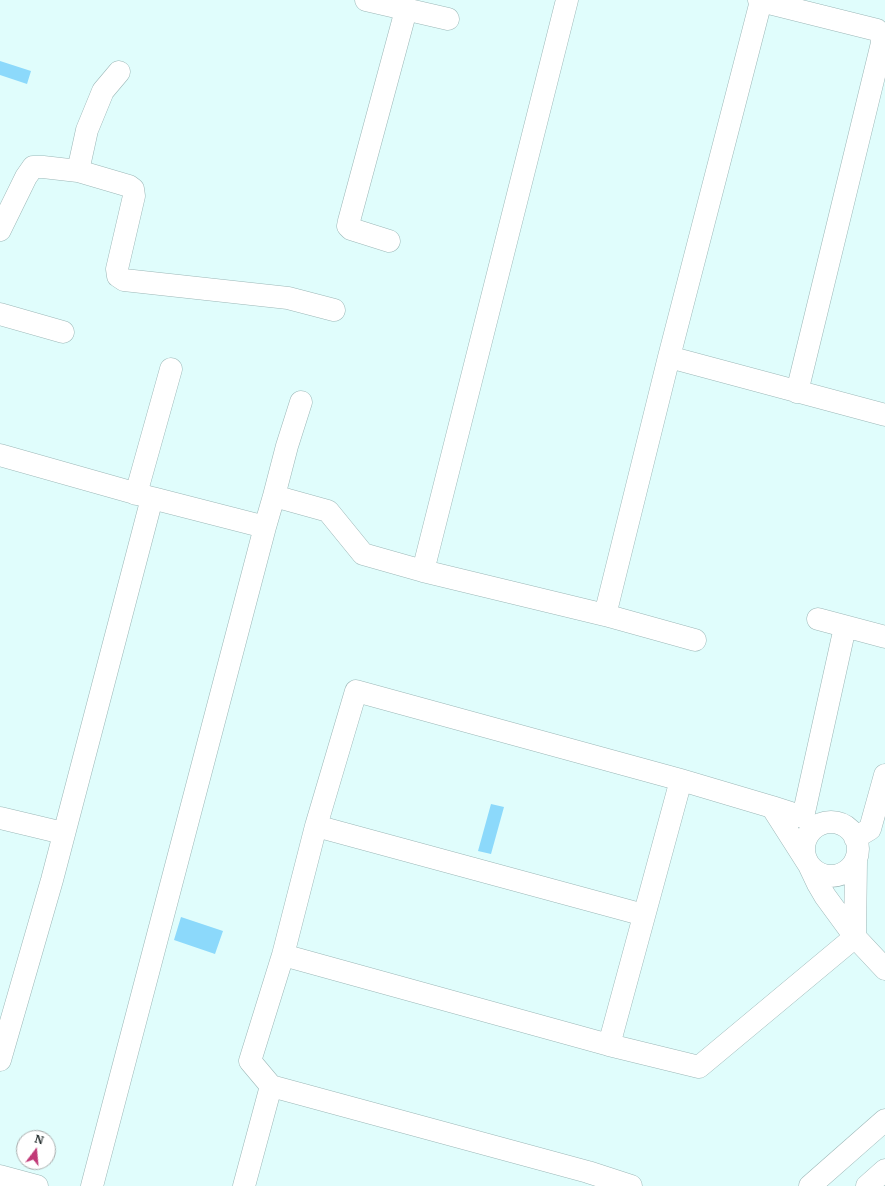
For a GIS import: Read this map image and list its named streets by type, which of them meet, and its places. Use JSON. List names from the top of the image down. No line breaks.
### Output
{"north":"top"}
